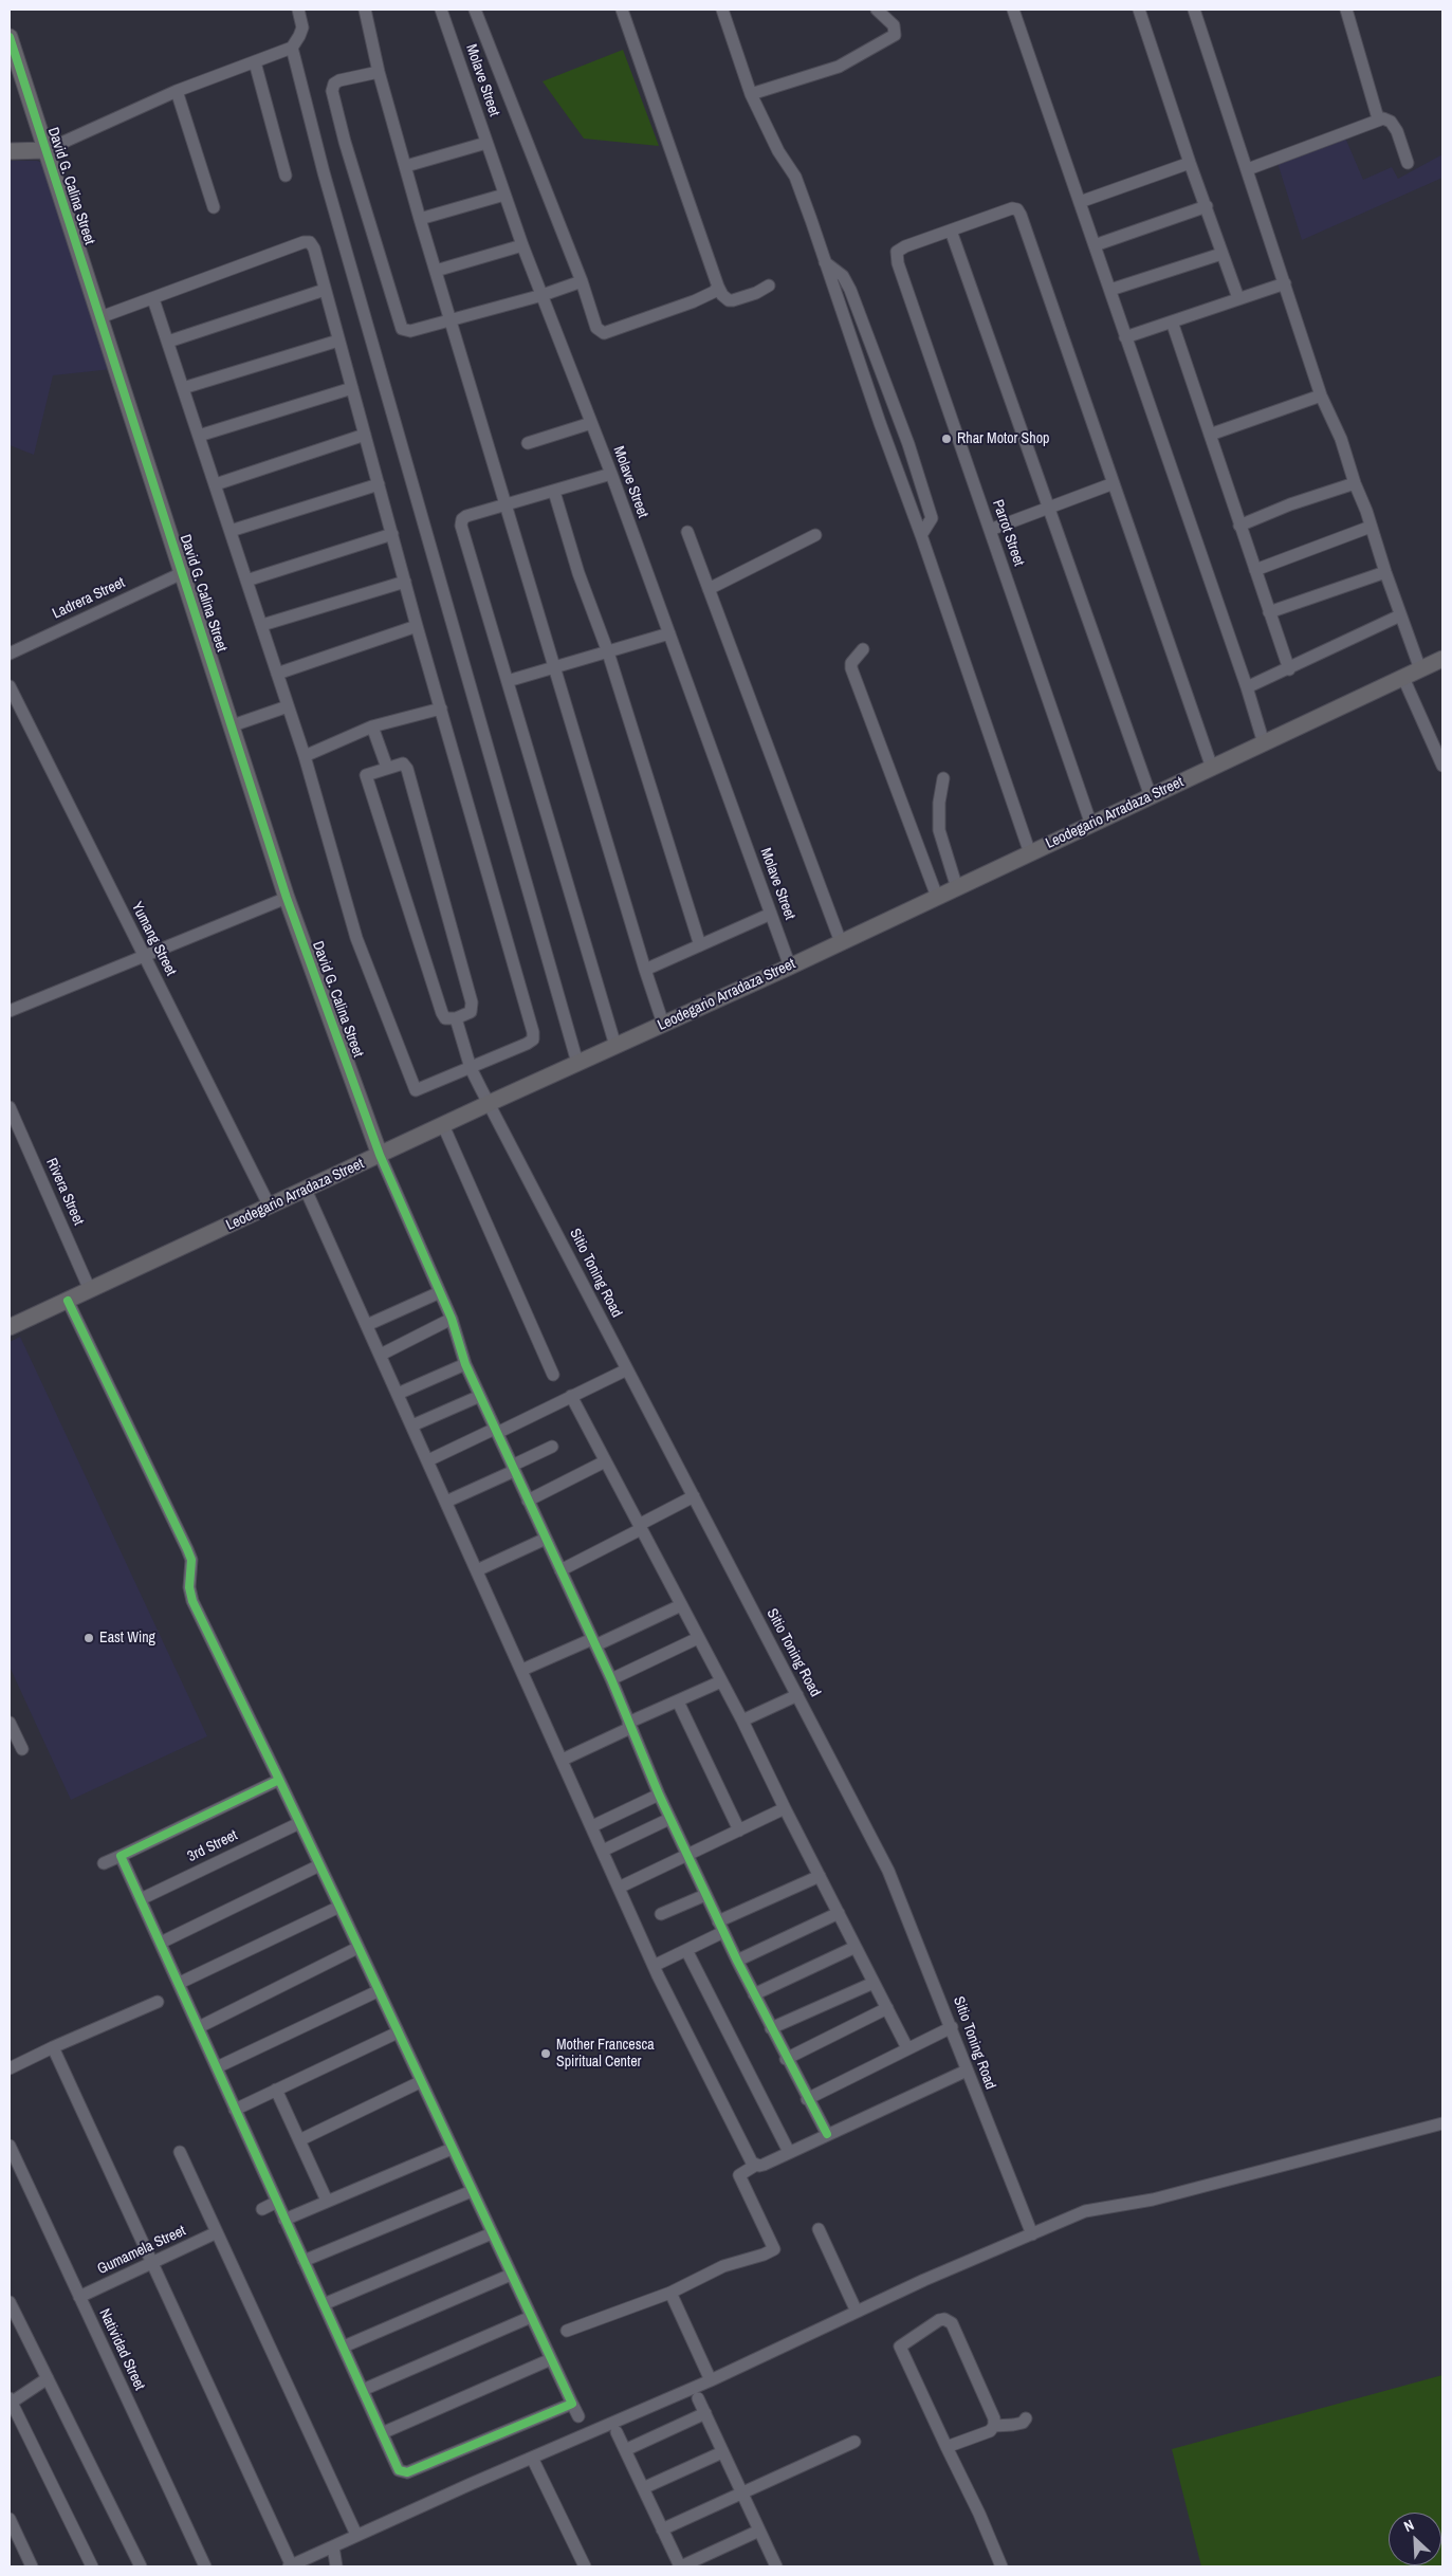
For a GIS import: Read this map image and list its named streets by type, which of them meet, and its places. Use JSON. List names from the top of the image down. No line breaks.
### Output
{"streets":{"street":["Molave Street","David G. Calina Street","Parrot Street","Ladrera Street","Leodegario Arradaza Street","Yumang Street","Rivera Street","Sitio Toning Road","3rd Street","Gumamela Street","Natividad Street"]},"crossings":[["Molave Street","Leodegario Arradaza Street"],["David G. Calina Street","Ladrera Street"],["David G. Calina Street","Leodegario Arradaza Street"],["Parrot Street","Leodegario Arradaza Street"],["Leodegario Arradaza Street","Yumang Street"],["Leodegario Arradaza Street","Rivera Street"],["Leodegario Arradaza Street","Sitio Toning Road"],["Gumamela Street","Natividad Street"]],"places":["Rhar Motor Shop","East Wing","Mother Francesca Spiritual Center"],"north":"top left"}
